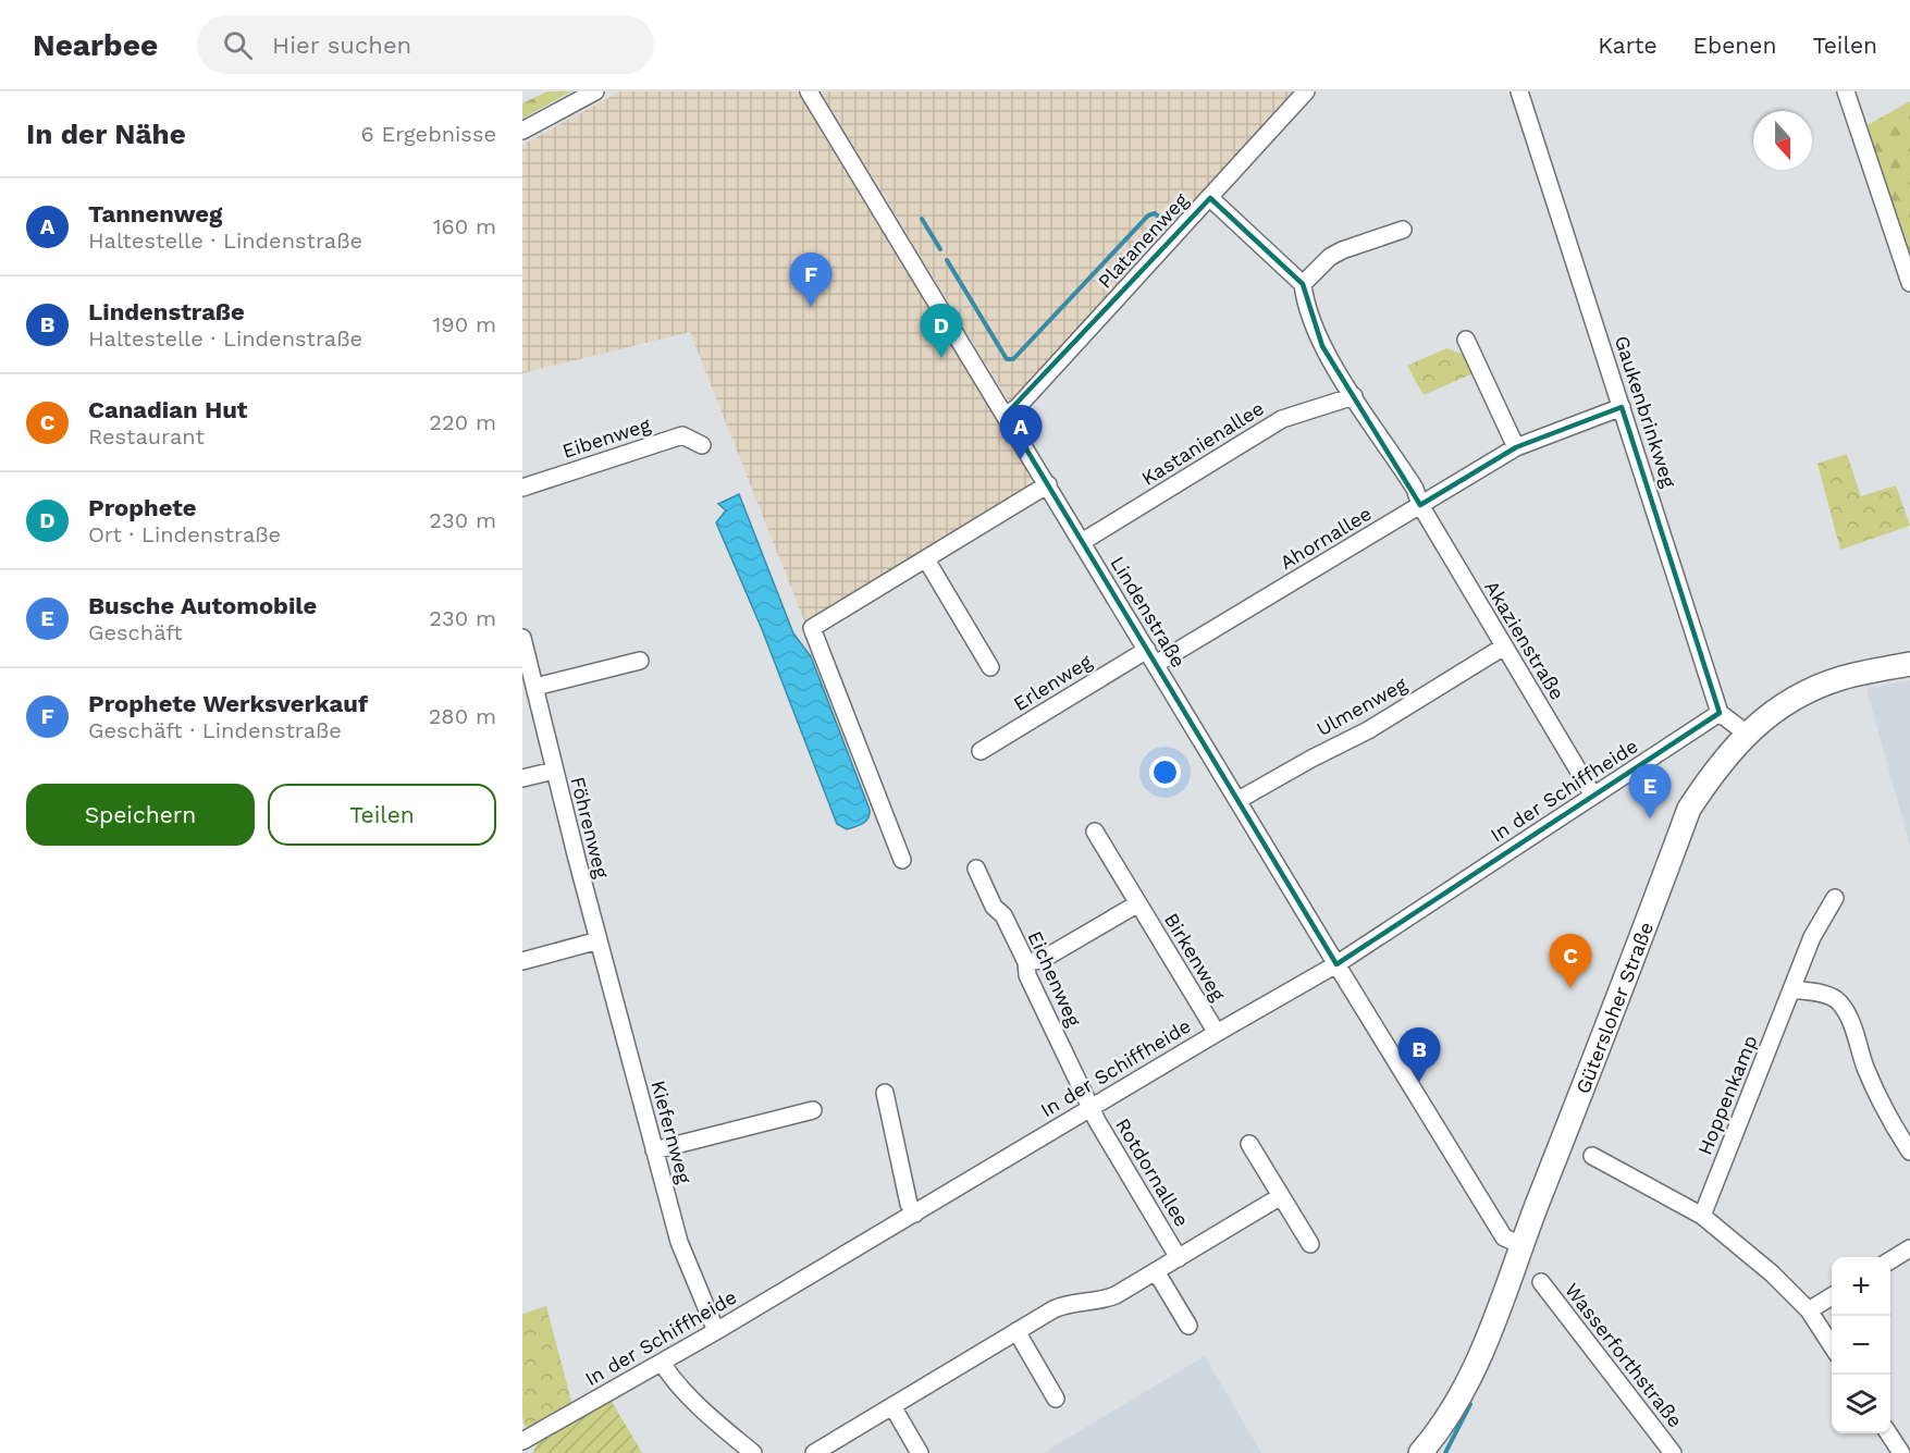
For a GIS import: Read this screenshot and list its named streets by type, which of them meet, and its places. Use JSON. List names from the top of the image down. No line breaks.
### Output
{"streets":{"main road":["Gütersloher Straße"],"street":["Platanenweg","Gaukenbrinkweg","Eibenweg","Kastanienallee","Ahornallee","Lindenstraße","Akazienstraße","Erlenweg","Ulmenweg","In der Schiffheide","Föhrenweg","Birkenweg","Eichenweg","Hoppenkamp","Kiefernweg","Rotdornallee","Wasserforthstraße"]},"crossings":[["Platanenweg","Lindenstraße"],["Gaukenbrinkweg","Ahornallee"],["Gaukenbrinkweg","In der Schiffheide"],["Kastanienallee","Lindenstraße"],["Ahornallee","Lindenstraße"],["Ahornallee","Akazienstraße"],["Lindenstraße","Erlenweg"],["Lindenstraße","Ulmenweg"],["Lindenstraße","In der Schiffheide"],["Lindenstraße","Gütersloher Straße"],["Akazienstraße","Ulmenweg"],["Akazienstraße","In der Schiffheide"],["In der Schiffheide","Birkenweg"],["In der Schiffheide","Eichenweg"],["In der Schiffheide","Kiefernweg"],["In der Schiffheide","Rotdornallee"],["Föhrenweg","Kiefernweg"],["Birkenweg","Eichenweg"],["Eichenweg","Rotdornallee"]],"north":"bottom","page":{"header":"Nearbee","search":"Hier suchen","nav":["Karte","Ebenen","Teilen"],"heading":["In der Nähe","6 Ergebnisse"],"list":[{"mark":"A","name":"Tannenweg","note":"Haltestelle · Lindenstraße","value":"160 m"},{"mark":"B","name":"Lindenstraße","note":"Haltestelle · Lindenstraße","value":"190 m"},{"mark":"C","name":"Canadian Hut","note":"Restaurant","value":"220 m"},{"mark":"D","name":"Prophete","note":"Ort · Lindenstraße","value":"230 m"},{"mark":"E","name":"Busche Automobile","note":"Geschäft","value":"230 m"},{"mark":"F","name":"Prophete Werksverkauf","note":"Geschäft · Lindenstraße","value":"280 m"}],"pins":["F","D","A","E","C","B"],"buttons":["Speichern","Teilen"],"map_buttons":["+","−"]}}
